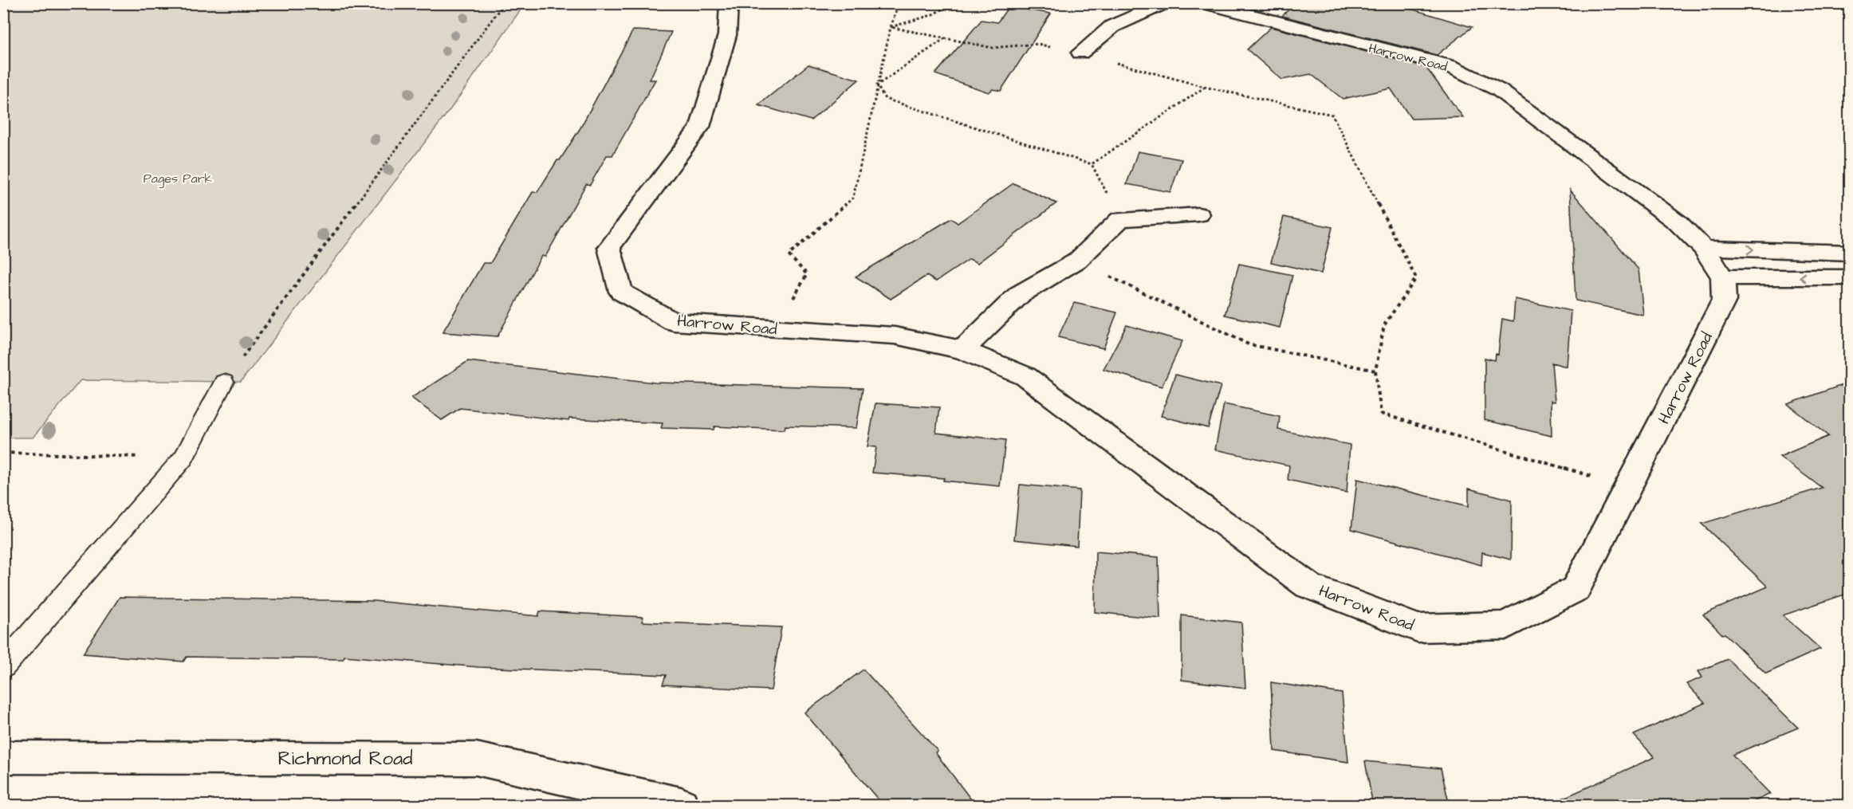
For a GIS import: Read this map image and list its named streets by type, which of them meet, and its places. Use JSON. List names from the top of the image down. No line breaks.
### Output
{"streets":{"street":["Harrow Road","Richmond Road"]},"parks":["Pages Park"]}
